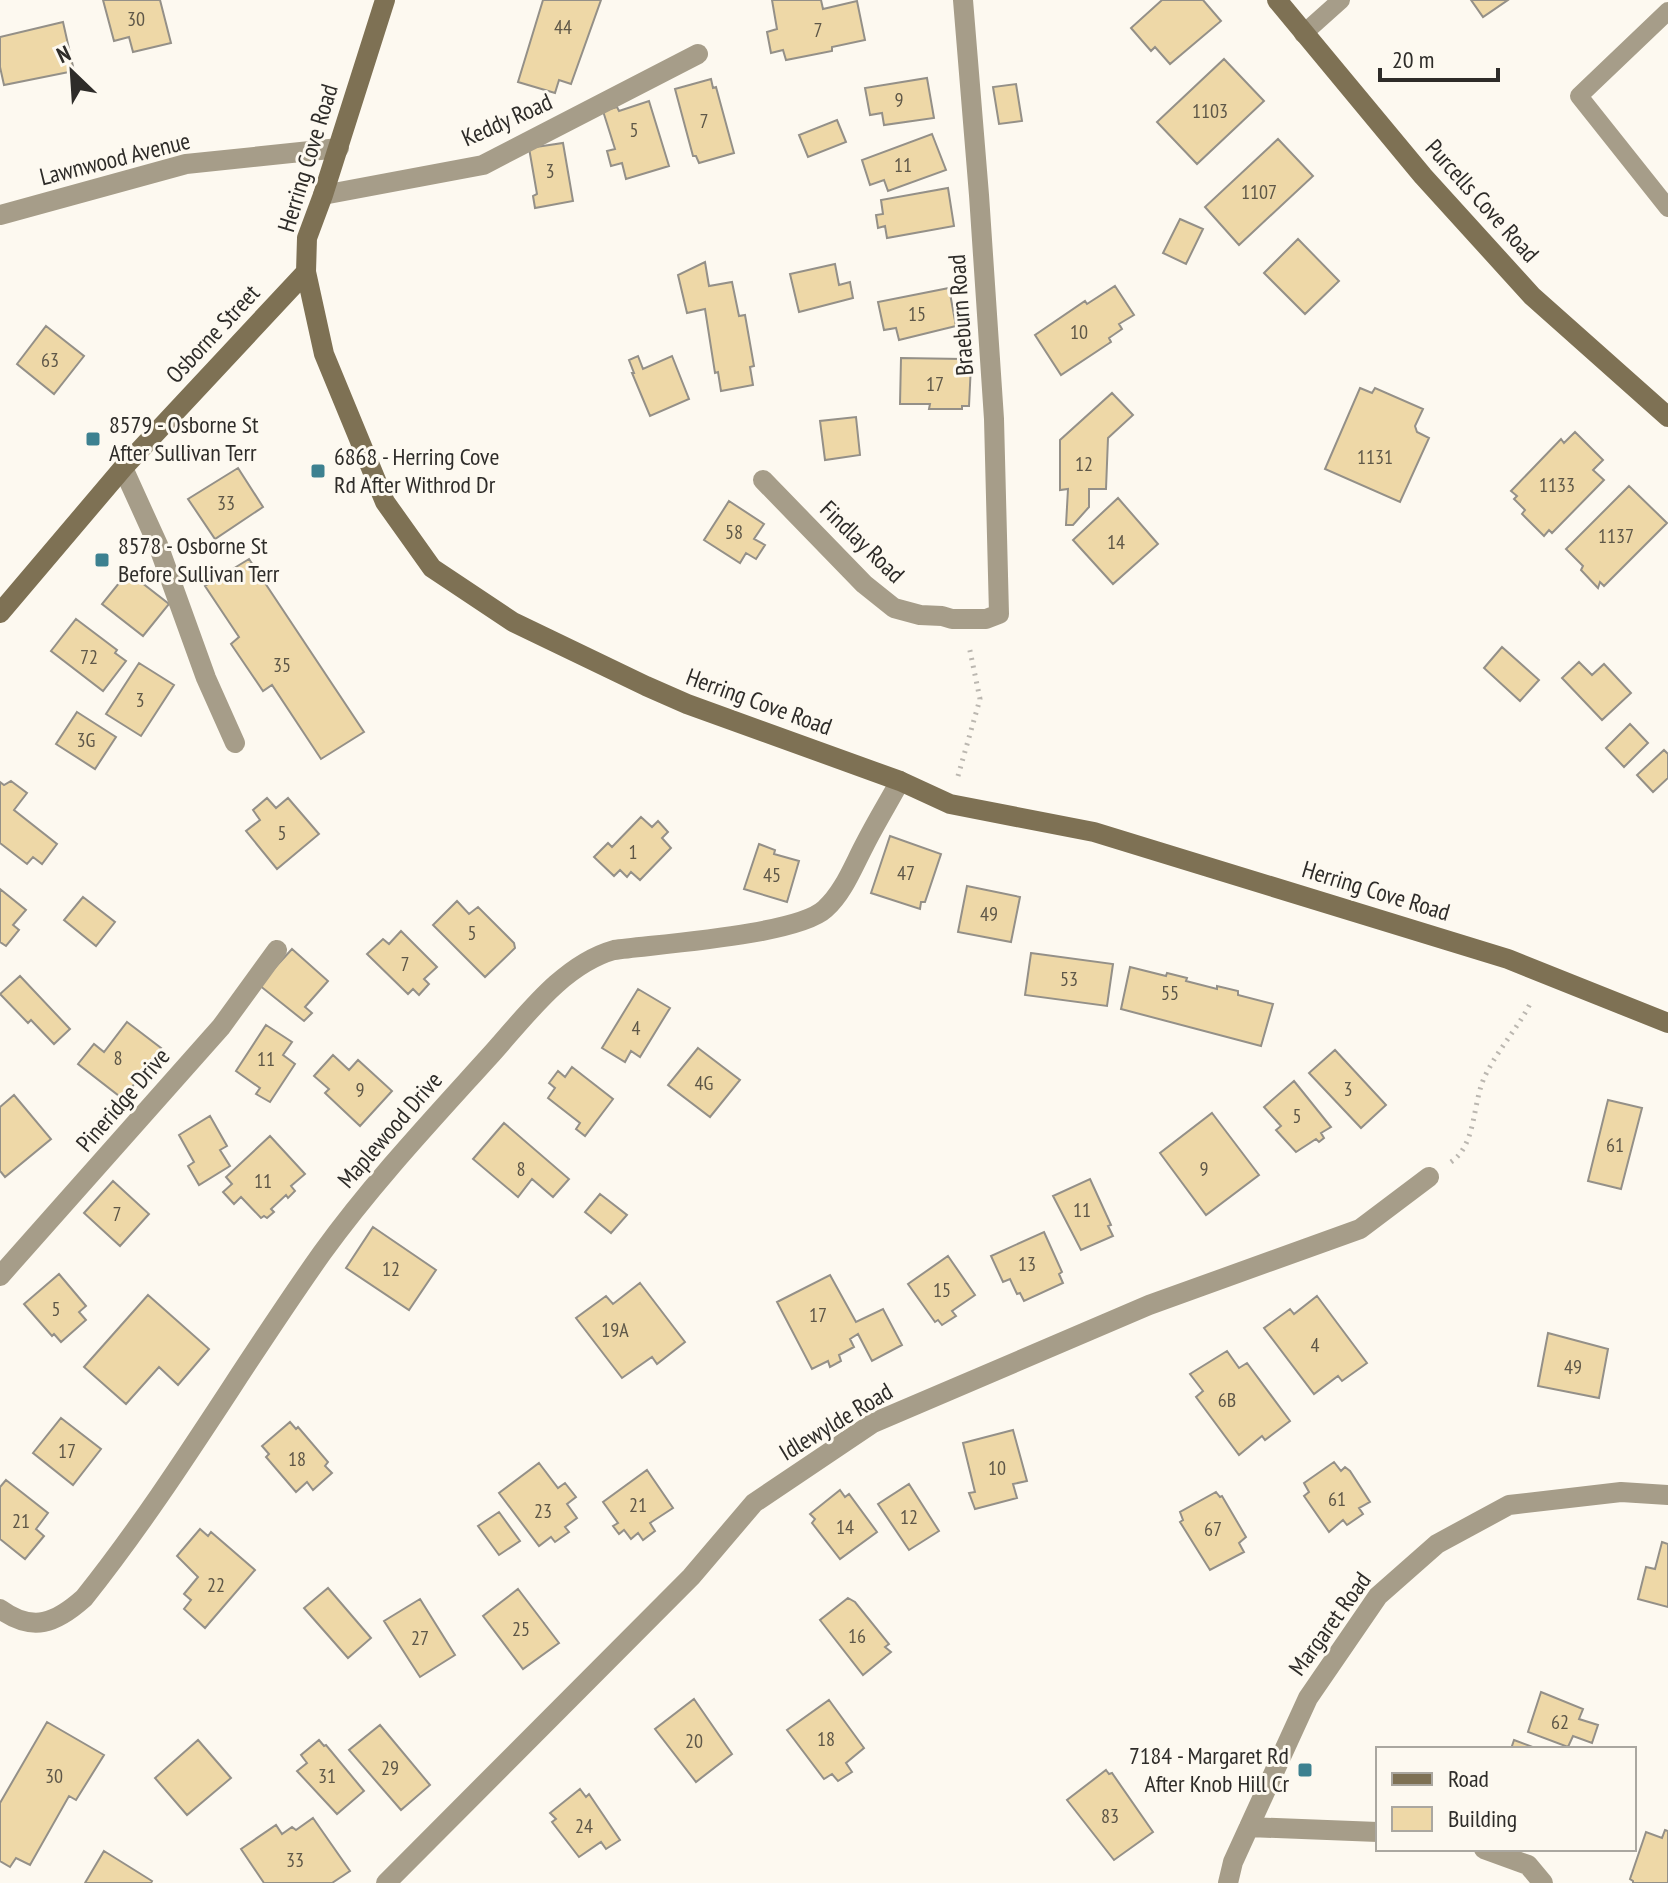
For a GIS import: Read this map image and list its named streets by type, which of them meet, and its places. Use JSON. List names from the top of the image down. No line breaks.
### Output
{"streets":{"main road":["Herring Cove Road","Purcells Cove Road","Osborne Street"],"street":["Keddy Road","Lawnwood Avenue","Braeburn Road","Findlay Road","Pineridge Drive","Maplewood Drive","Idlewylde Road","Margaret Road"]},"crossings":[["Keddy Road","Herring Cove Road"],["Herring Cove Road","Lawnwood Avenue"],["Herring Cove Road","Osborne Street"],["Herring Cove Road","Maplewood Drive"],["Braeburn Road","Findlay Road"]],"places":{"transit":["8579 - Osborne St After Sullivan Terr","6868 - Herring Cove Rd After Withrod Dr","8578 - Osborne St Before Sullivan Terr","7184 - Margaret Rd After Knob Hill Cr"]},"house_numbers":["30","44","7","9","1103","7","5","11","3","1107","15","10","63","17","1131","12","1133","33","58","1137","14","72","35","3","3G","5","1","47","45","49","5","7","53","55","4","8","11","4G","3","9","5","61","8","9","11","11","7","13","12","15","5","17","19A","4","49","6B","17","18","10","61","21","23","12","21","14","67","22","25","16","27","62","18","20","29","30","31","83","24","33"],"legend":["Road","Building"],"scale_bar":"20 m","north":"top left"}
